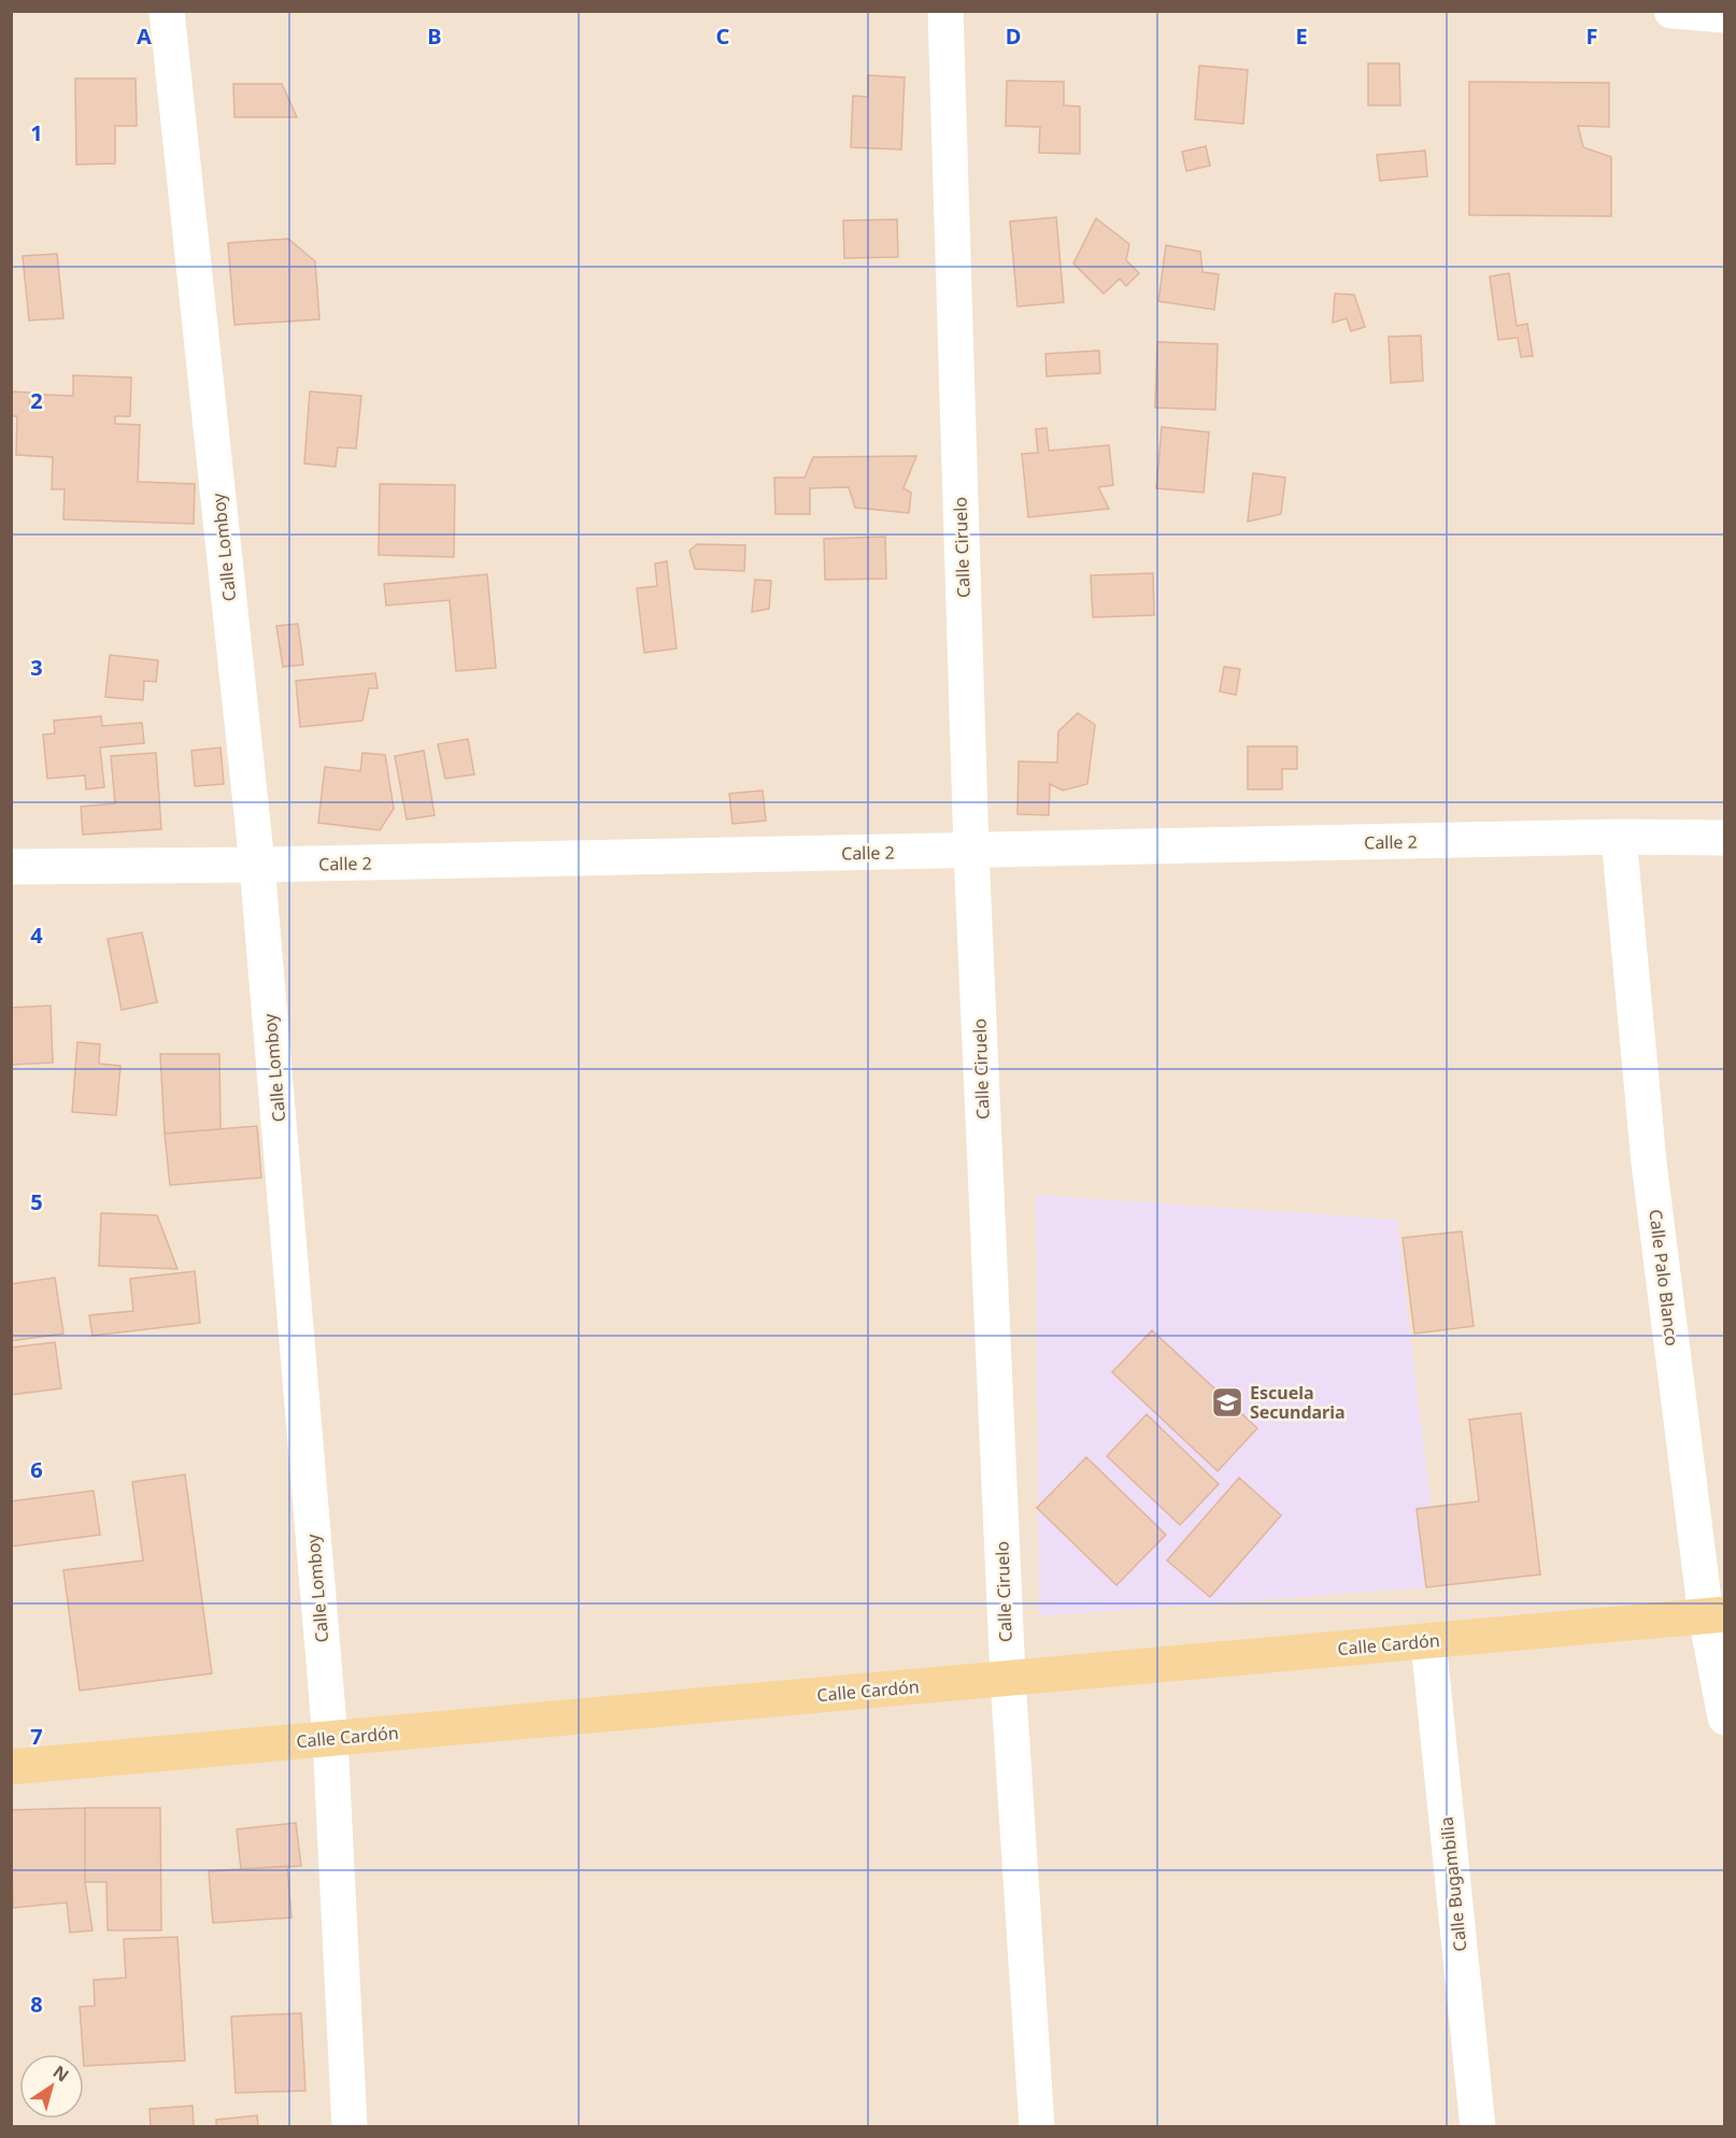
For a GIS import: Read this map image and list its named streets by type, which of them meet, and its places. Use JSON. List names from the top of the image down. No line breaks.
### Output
{"streets":{"main road":["Calle Cardón"],"street":["Calle Lomboy","Calle Ciruelo","Calle 2","Calle Palo Blanco","Calle Bugambilia"]},"crossings":[["Calle Lomboy","Calle 2"],["Calle Lomboy","Calle Cardón"],["Calle Ciruelo","Calle 2"],["Calle Ciruelo","Calle Cardón"],["Calle 2","Calle Palo Blanco"],["Calle Palo Blanco","Calle Cardón"],["Calle Cardón","Calle Bugambilia"]],"places":{"school or university":["Escuela Secundaria"]},"north":"top right","grid":{"columns":["A","B","C","D","E","F"],"rows":["1","2","3","4","5","6","7","8"]}}
